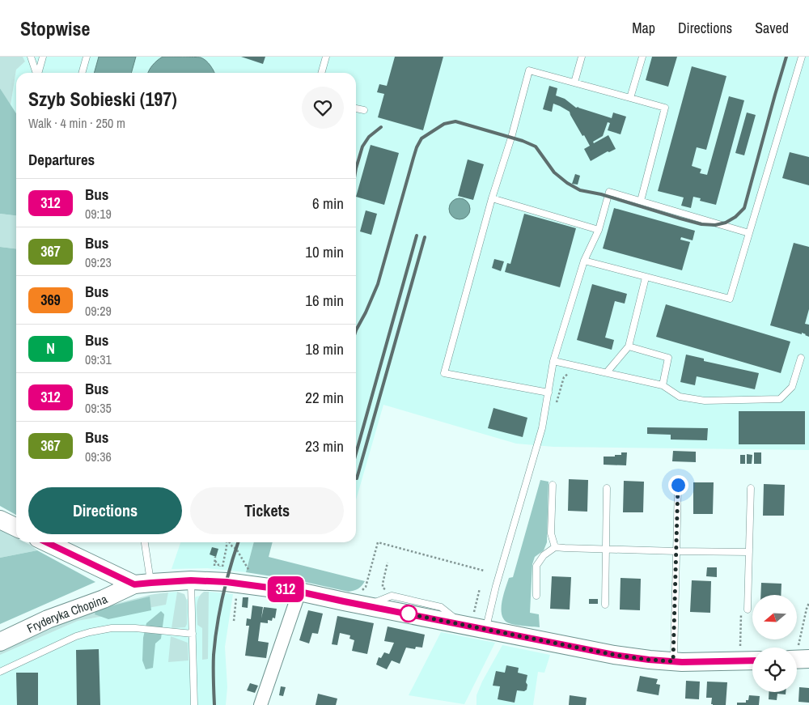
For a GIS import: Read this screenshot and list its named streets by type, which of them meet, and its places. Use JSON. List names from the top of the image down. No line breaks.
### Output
{"streets":{"street":["Fryderyka Chopina"]},"lines":["bus line 312"],"north":"left","page":{"header":"Stopwise","nav":["Map","Directions","Saved"],"on_map":"312","heading":[["Szyb Sobieski (197)","Walk · 4 min · 250 m"],"Departures"],"list":[{"mark":"312","name":"Bus","note":"09:19","value":"6 min"},{"mark":"367","name":"Bus","note":"09:23","value":"10 min"},{"mark":"369","name":"Bus","note":"09:29","value":"16 min"},{"mark":"N","name":"Bus","note":"09:31","value":"18 min"},{"mark":"312","name":"Bus","note":"09:35","value":"22 min"},{"mark":"367","name":"Bus","note":"09:36","value":"23 min"}],"buttons":["Directions","Tickets"]}}
